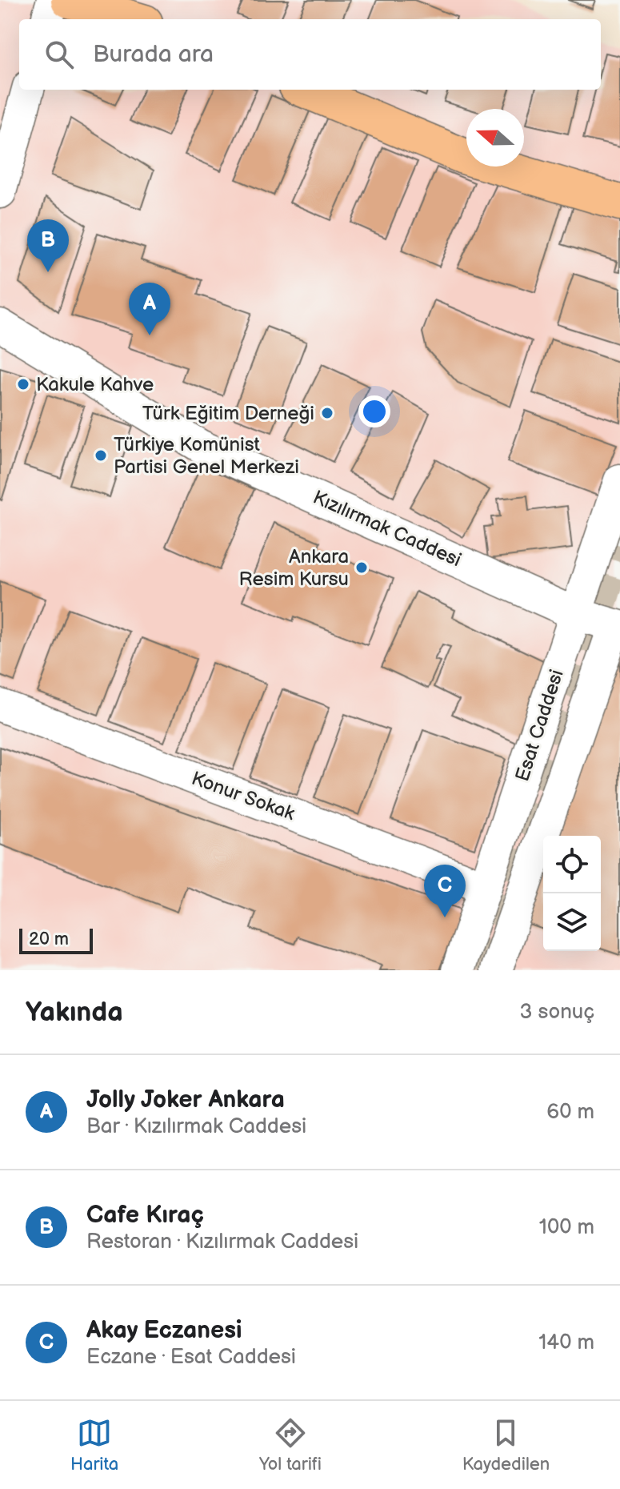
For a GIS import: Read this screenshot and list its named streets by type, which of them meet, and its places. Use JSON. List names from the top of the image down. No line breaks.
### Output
{"streets":{"street":["Kızılırmak Caddesi","Esat Caddesi","Konur Sokak"]},"crossings":[["Kızılırmak Caddesi","Esat Caddesi"],["Esat Caddesi","Konur Sokak"]],"places":["Kakule Kahve","Türk Eğitim Derneği","Türkiye Komünist Partisi Genel Merkezi","Ankara Resim Kursu"],"scale_bar":"20 m","north":"left","page":{"search":"Burada ara","pins":["B","A","C"],"scale":"20 m","heading":["Yakında","3 sonuç"],"list":[{"mark":"A","name":"Jolly Joker Ankara","note":"Bar · Kızılırmak Caddesi","value":"60 m"},{"mark":"B","name":"Cafe Kıraç","note":"Restoran · Kızılırmak Caddesi","value":"100 m"},{"mark":"C","name":"Akay Eczanesi","note":"Eczane · Esat Caddesi","value":"140 m"}],"nav":["Harita","Yol tarifi","Kaydedilen"]}}
